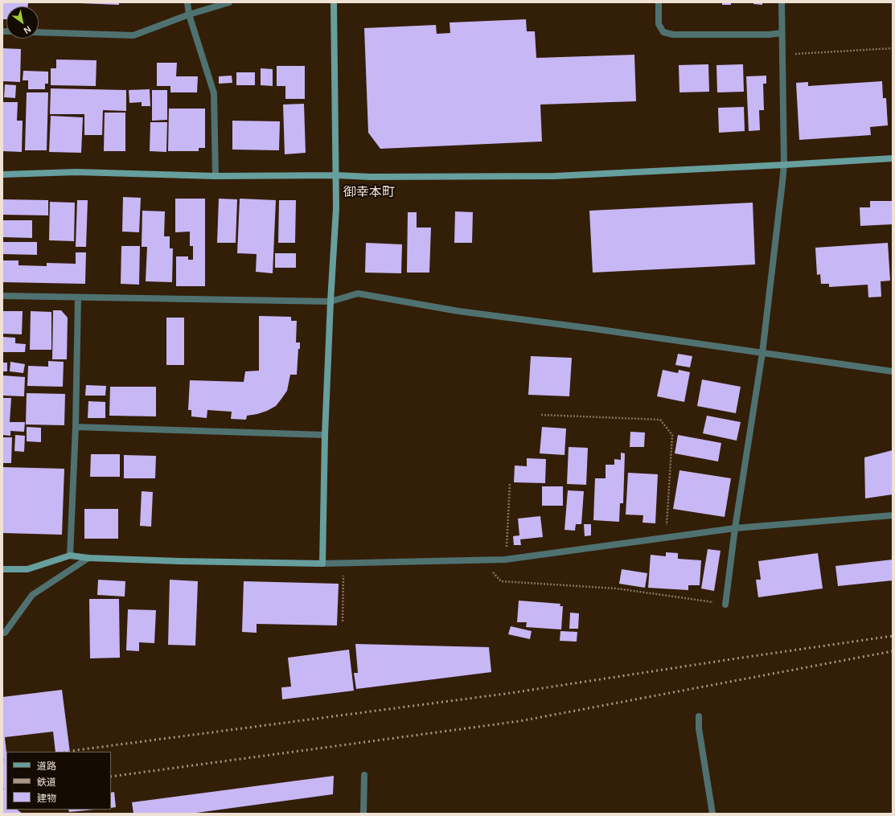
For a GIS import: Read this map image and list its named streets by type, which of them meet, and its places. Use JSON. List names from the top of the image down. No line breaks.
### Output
{"districts":["御幸本町"],"legend":["道路","鉄道","建物"],"north":"bottom right"}
